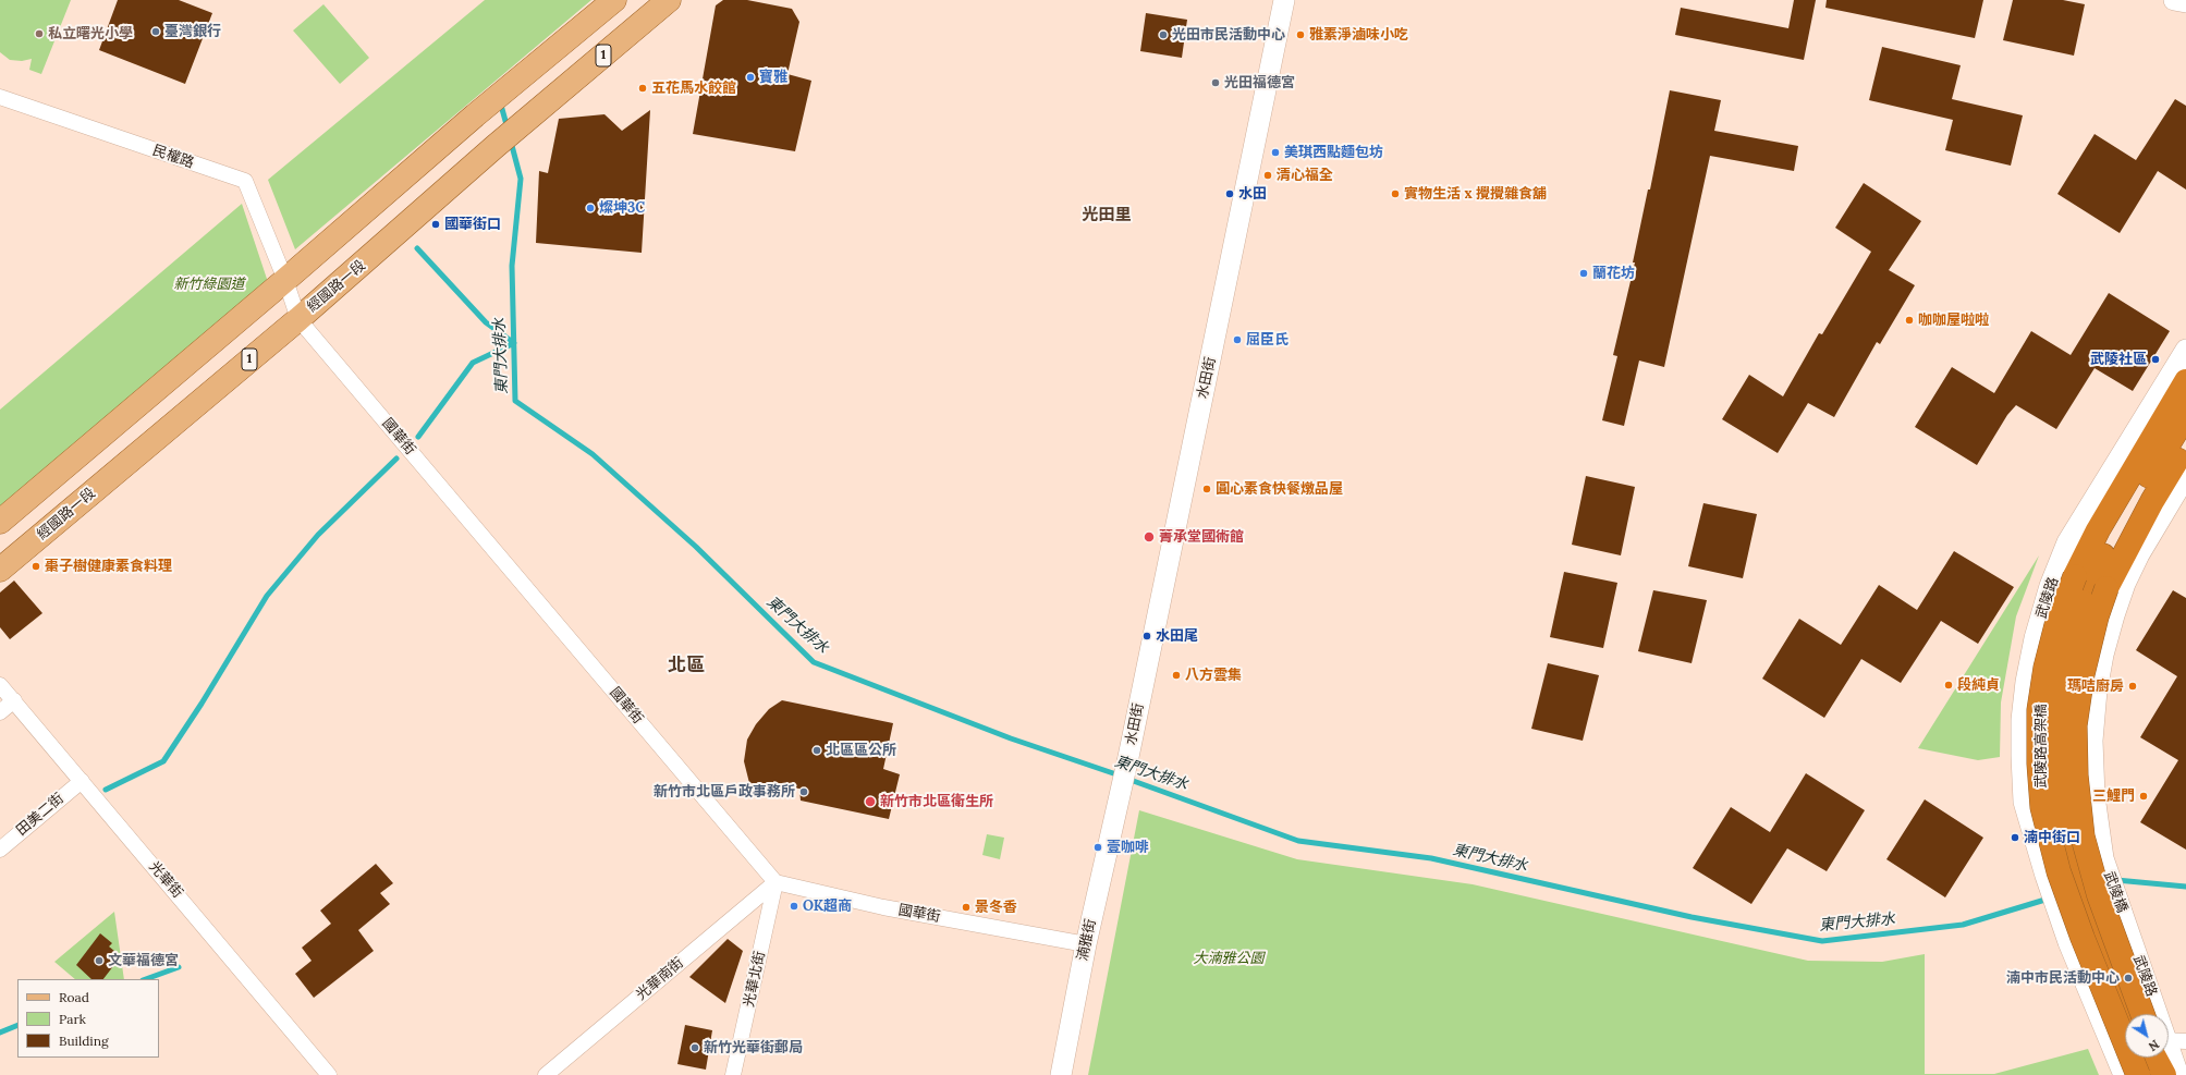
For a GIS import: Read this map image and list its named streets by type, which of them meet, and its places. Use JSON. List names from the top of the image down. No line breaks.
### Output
{"streets":{"highway":["武陵路高架橋"],"main road":["1","經國路一段"],"street":["民權路","水田街","國華街","武陵路","田美二街","光華街","武陵橋","湳雅街","光華南街","光華北街"]},"crossings":[["民權路","國華街"],["經國路一段","國華街"],["水田街","湳雅街"],["國華街","湳雅街"],["國華街","光華南街"],["國華街","光華北街"],["武陵路","武陵橋"],["田美二街","光華街"],["光華南街","光華北街"]],"districts":["光田里","北區"],"water":["東門大排水"],"parks":["新竹綠園道","大湳雅公園"],"places":["臺灣銀行","私立曙光小學","光田市民活動中心","雅素淨滷味小吃","寶雅","光田福德宮","五花馬水餃館","美琪西點麵包坊","清心福全","水田","實物生活 x 攪攪雜食舖","燦坤3C","國華街口","蘭花坊","咖咖屋啦啦","屈臣氏","武陵社區","圓心素食快餐燉品屋","菁承堂國術館","棗子樹健康素食料理","水田尾","八方雲集","段純貞","瑪咭廚房","北區區公所","新竹市北區戶政事務所","三鯉門","新竹市北區衛生所","湳中街口","壹咖啡","OK超商","景冬香","文華福德宮","湳中市民活動中心","新竹光華街郵局"],"legend":["Road","Park","Building"],"north":"bottom right"}
